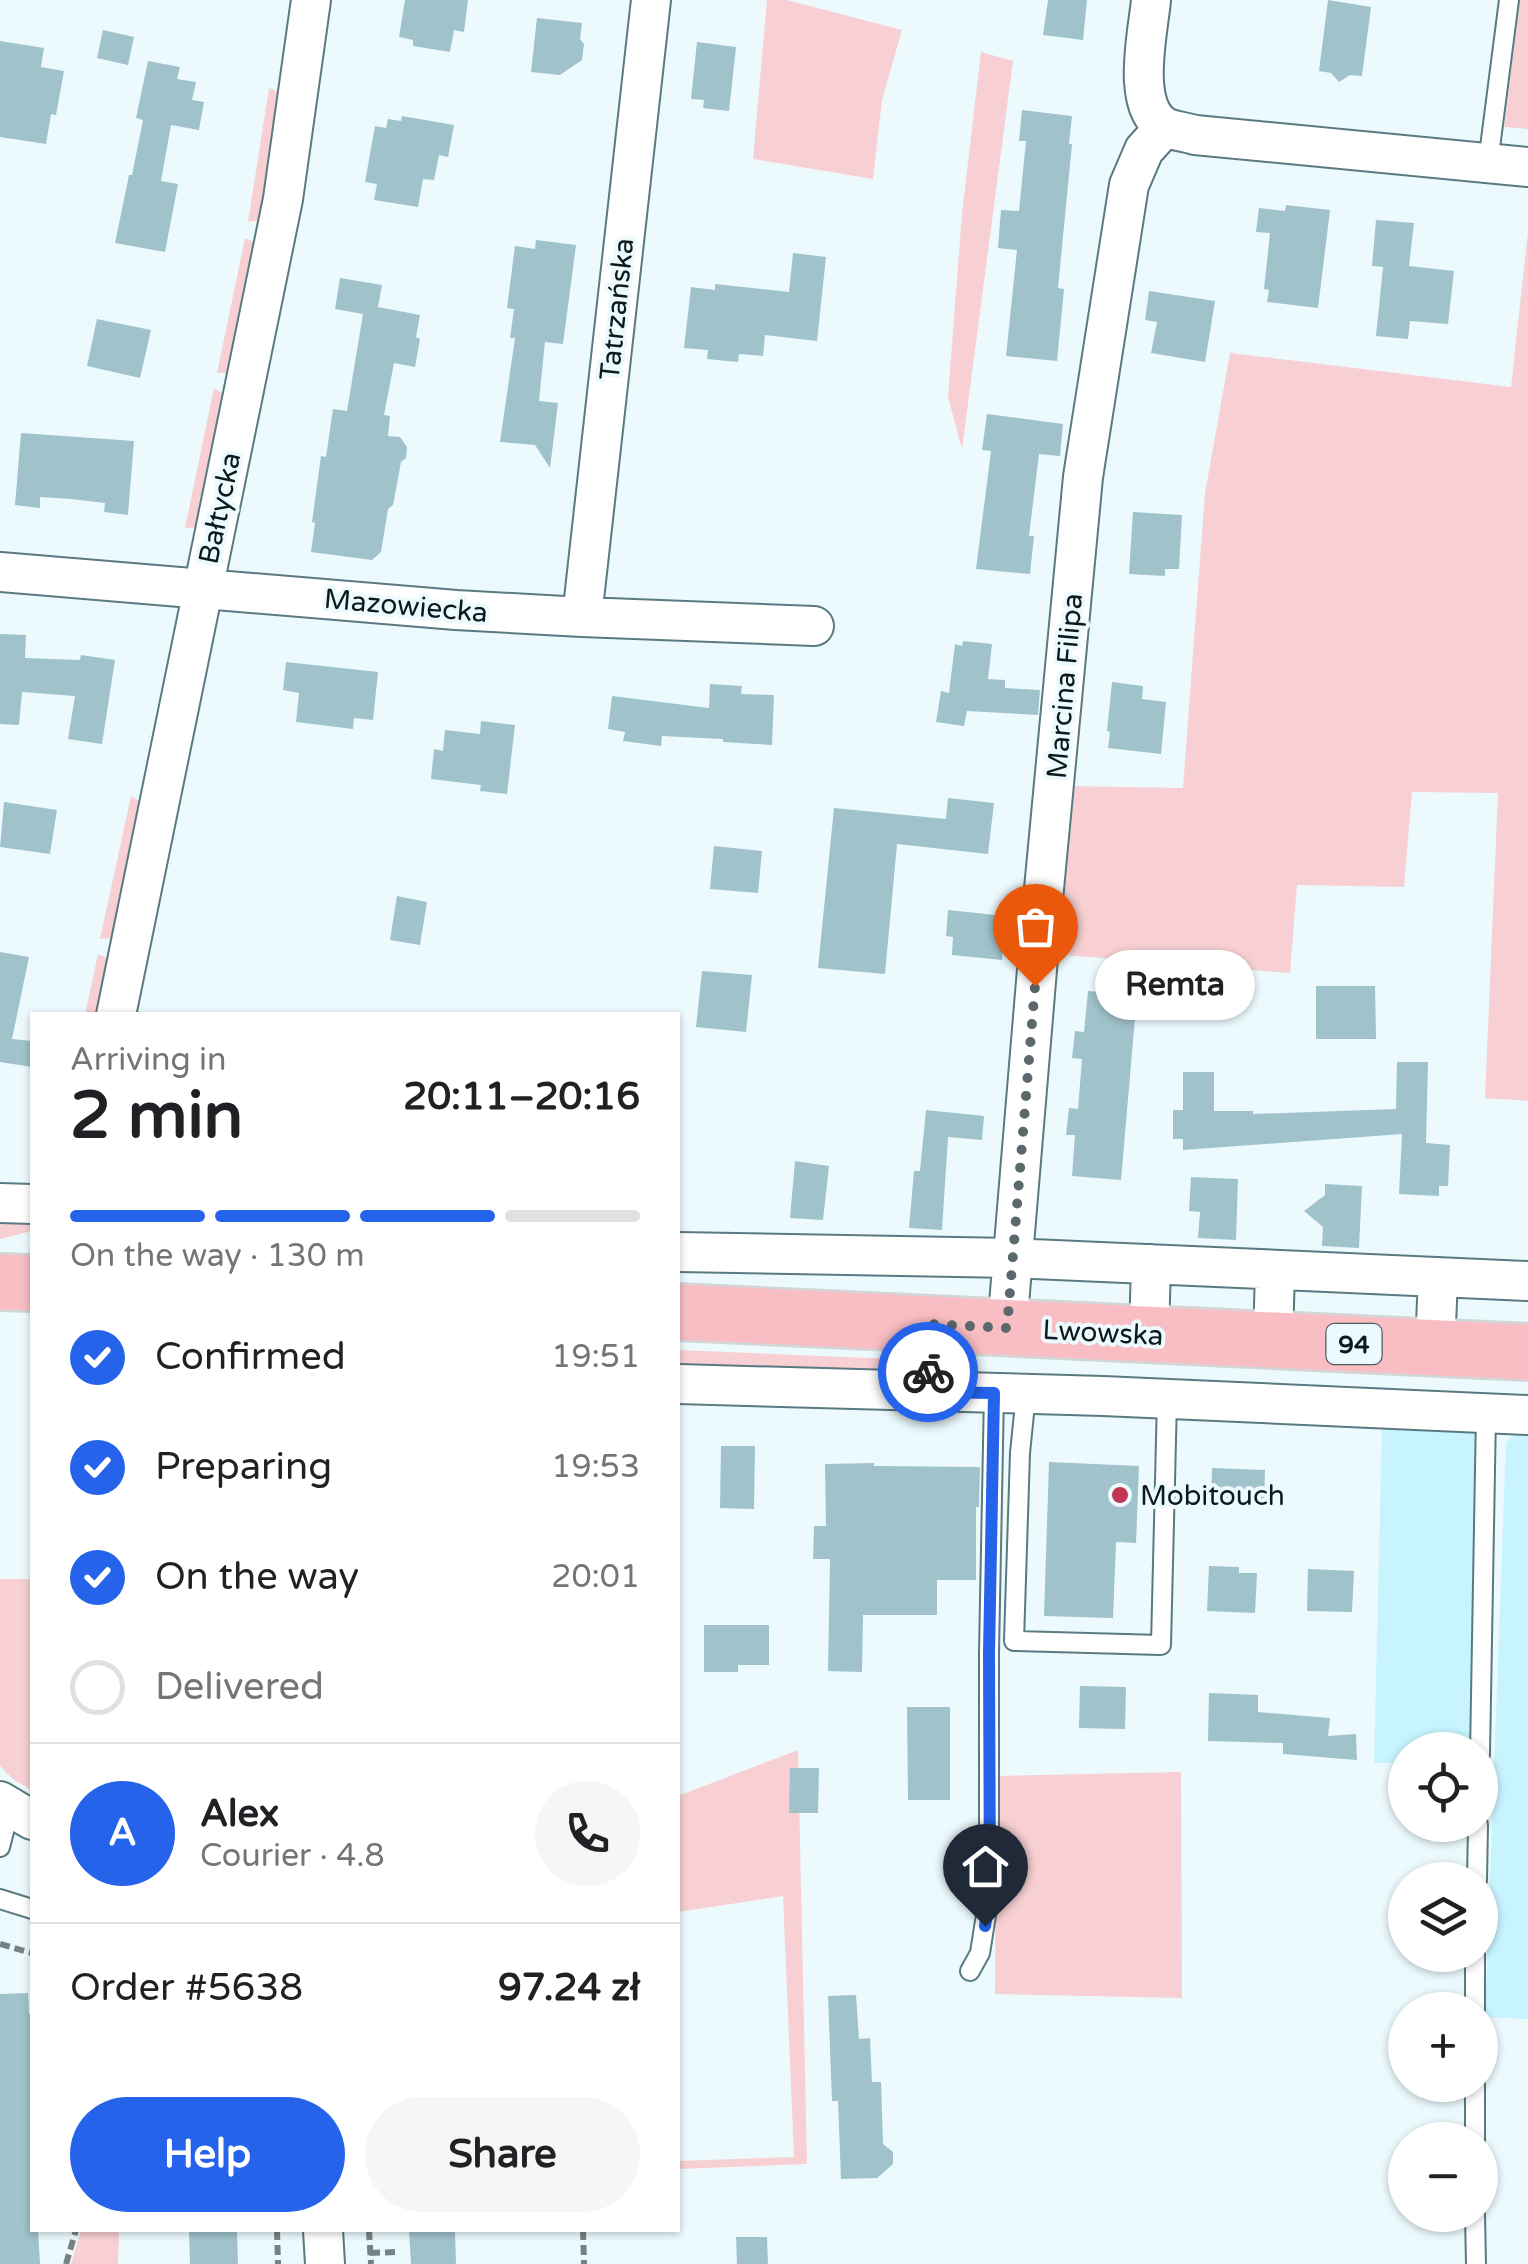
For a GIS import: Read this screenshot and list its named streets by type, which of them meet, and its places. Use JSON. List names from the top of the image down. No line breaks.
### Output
{"streets":{"main road":["Lwowska","94"],"street":["Tatrzańska","Bałtycka","Mazowiecka","Marcina Filipa"]},"crossings":[["Tatrzańska","Mazowiecka"],["Bałtycka","Mazowiecka"],["Marcina Filipa","Lwowska"]],"places":["Remta","Mobitouch"],"page":{"bubble":"Remta","heading":["2 min","Arriving in","20:11–20:16"],"panel":["Alex","Courier · 4.8","Order #5638","97.24 zł"],"bar":"On the way · 130 m","list":[["Confirmed","19:51"],["Preparing","19:53"],["On the way","20:01"],"Delivered"],"map_buttons":["+","−"],"round":"A","buttons":["Help","Share"]}}
